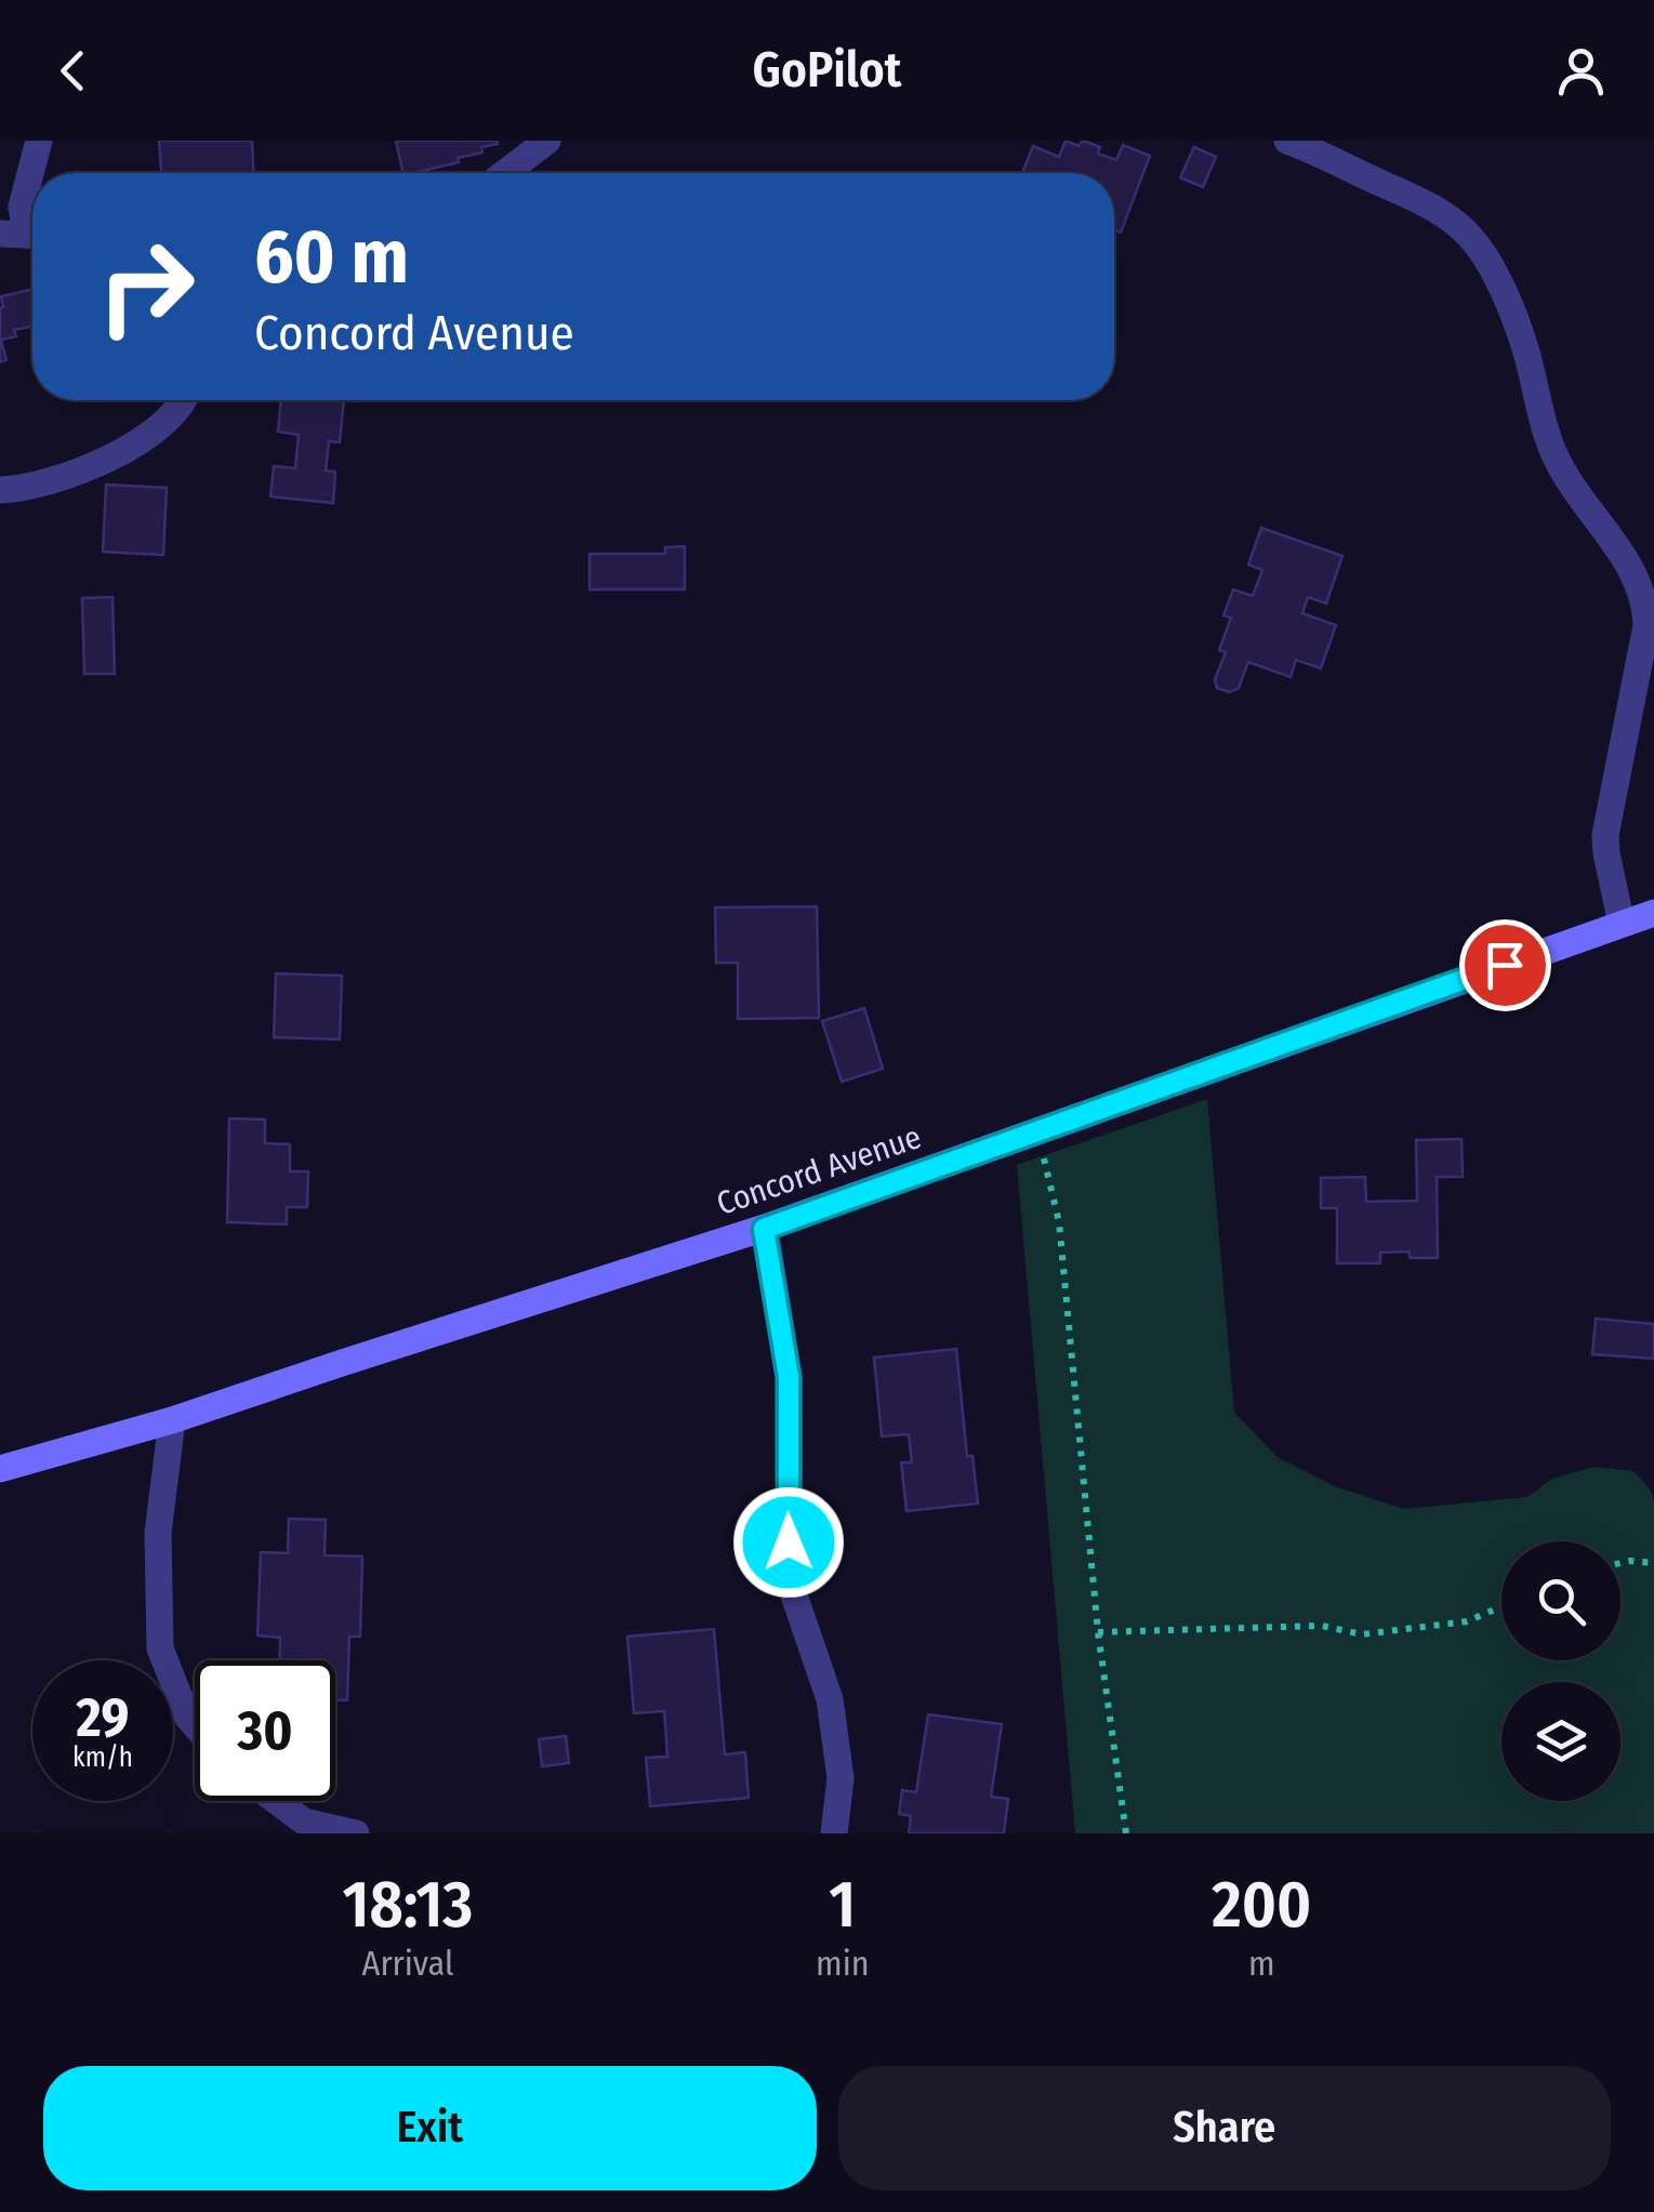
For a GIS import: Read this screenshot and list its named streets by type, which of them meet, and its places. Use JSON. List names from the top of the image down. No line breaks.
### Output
{"streets":{"main road":["Concord Avenue"]},"page":{"header":"GoPilot","turn":["60 m","Concord Avenue"],"speed":"29 km/h","limit":"30","eta":["18:13","Arrival","1","min","200","m"],"buttons":["Exit","Share"]}}
